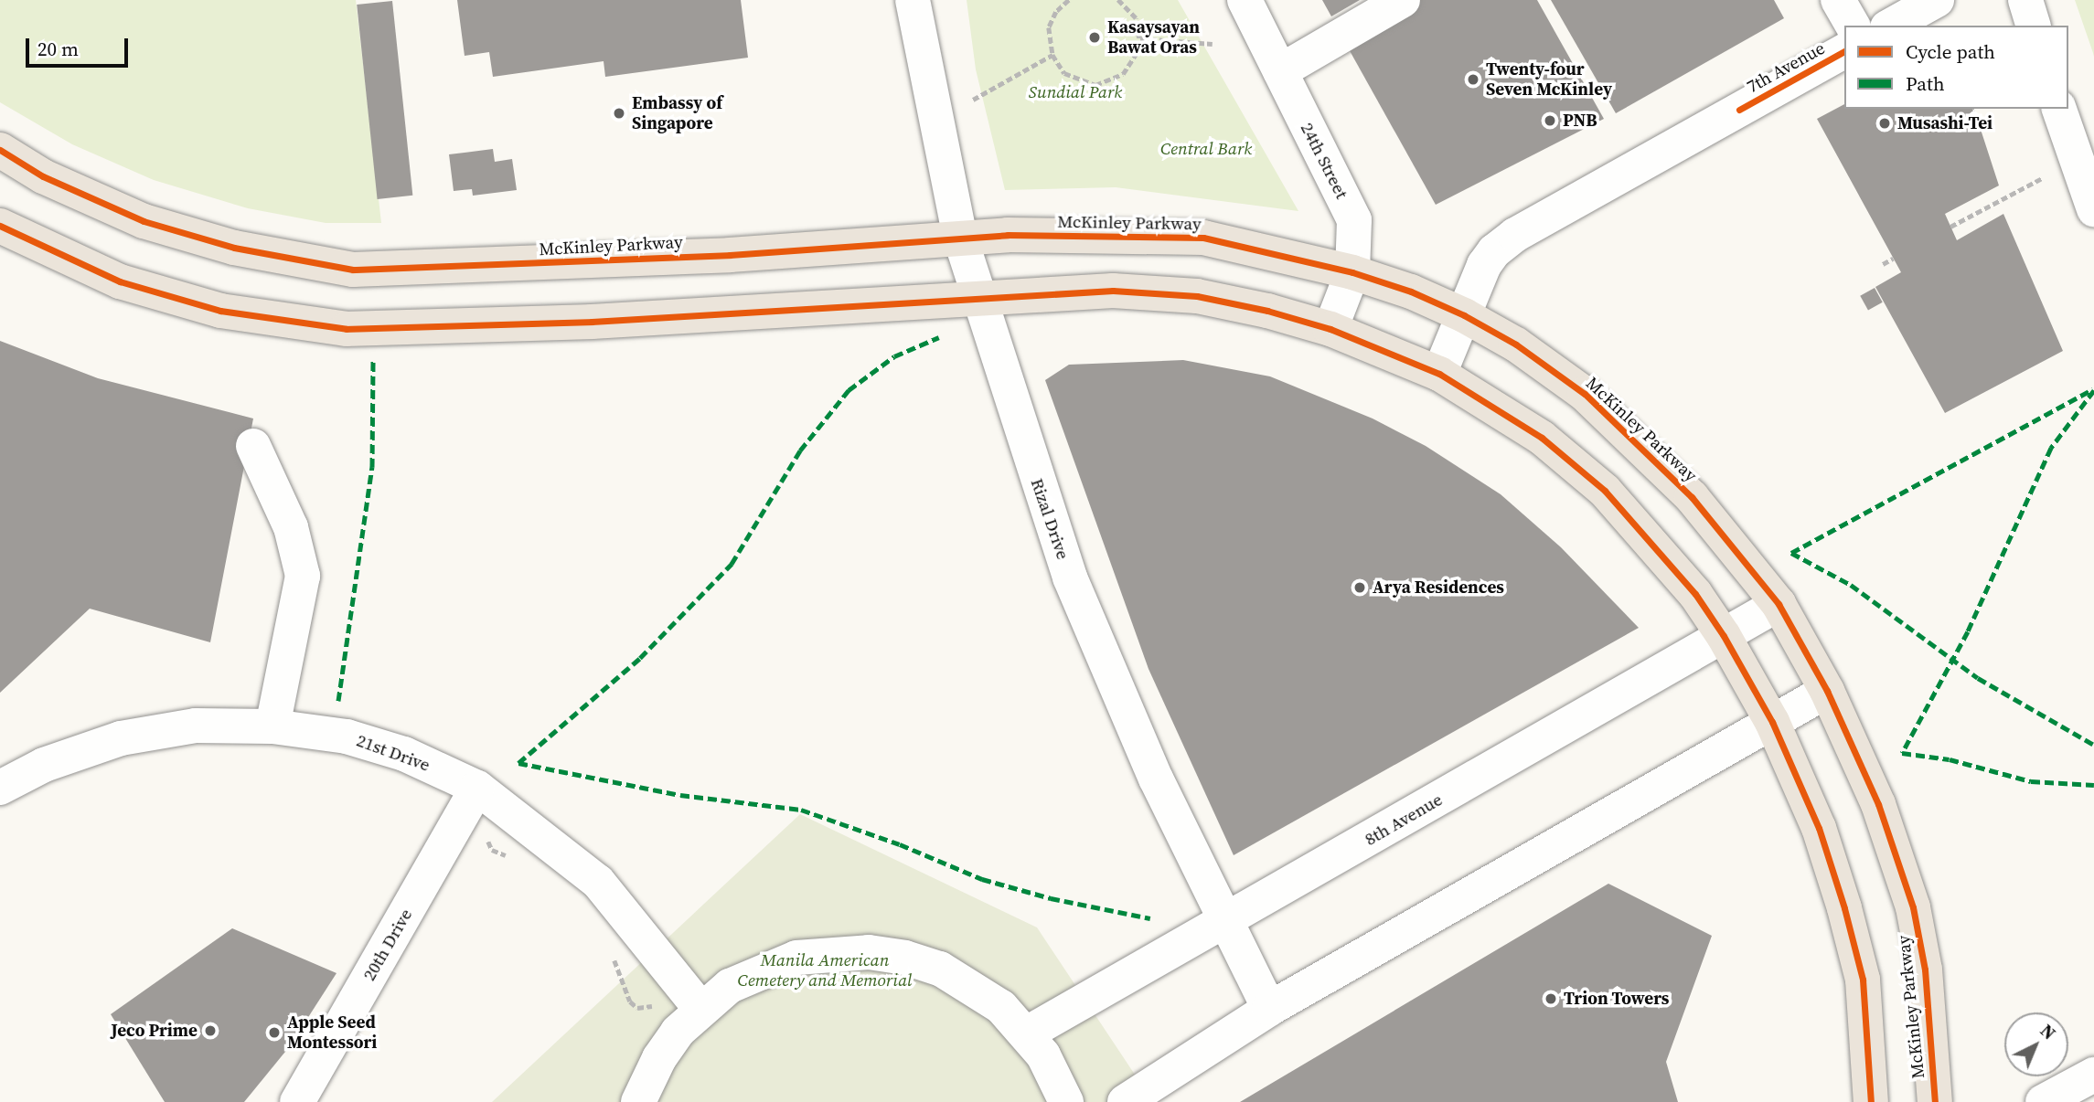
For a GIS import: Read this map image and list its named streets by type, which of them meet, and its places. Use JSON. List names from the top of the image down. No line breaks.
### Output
{"streets":{"main road":["McKinley Parkway"],"street":["7th Avenue","24th Street","Rizal Drive","21st Drive","8th Avenue","20th Drive"]},"crossings":[["7th Avenue","McKinley Parkway"],["24th Street","McKinley Parkway"],["McKinley Parkway","Rizal Drive"],["McKinley Parkway","8th Avenue"],["Rizal Drive","8th Avenue"],["21st Drive","20th Drive"]],"parks":["Sundial Park","Central Bark","Manila American Cemetery and Memorial"],"places":["Kasaysayan Bawat Oras","Twenty-four Seven McKinley","Embassy of Singapore","PNB","Musashi-Tei","Arya Residences","Trion Towers","Jeco Prime","Apple Seed Montessori"],"legend":["Cycle path","Path"],"scale_bar":"20 m","north":"top right"}
